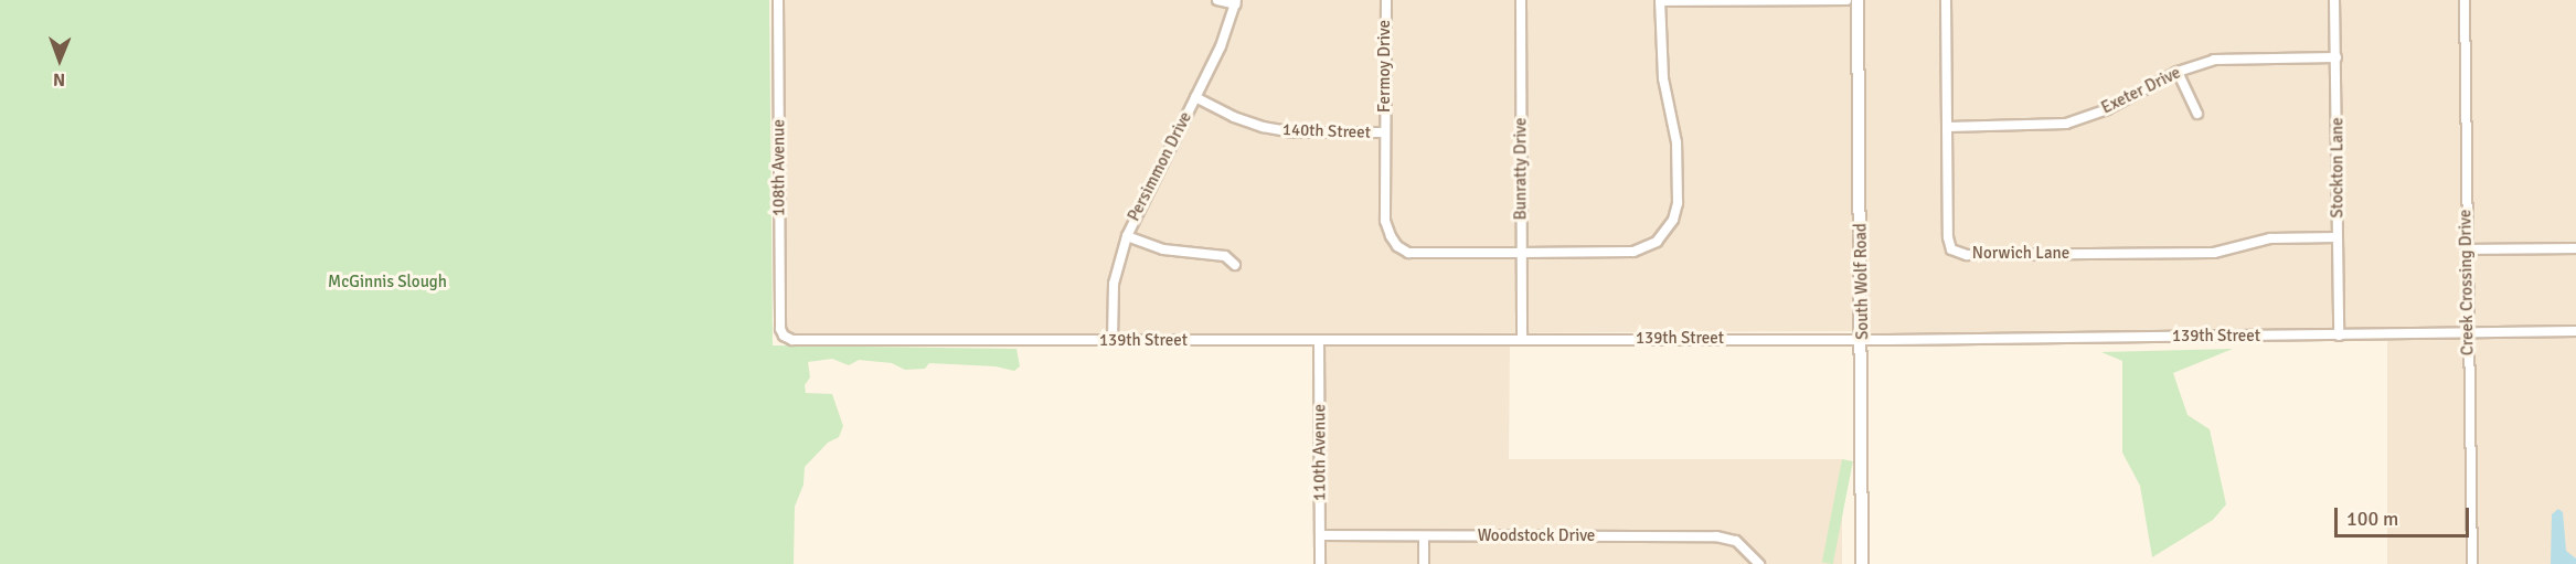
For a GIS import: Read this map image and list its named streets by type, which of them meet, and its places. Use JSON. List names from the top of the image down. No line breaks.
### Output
{"streets":{"main road":["South Wolf Road"],"street":["Fermoy Drive","Exeter Drive","140th Street","Persimmon Drive","108th Avenue","Stockton Lane","Bunratty Drive","Norwich Lane","Creek Crossing Drive","139th Street","110th Avenue","Woodstock Drive"]},"crossings":[["Fermoy Drive","140th Street"],["Fermoy Drive","Bunratty Drive"],["Exeter Drive","Stockton Lane"],["Exeter Drive","Norwich Lane"],["140th Street","Persimmon Drive"],["Persimmon Drive","139th Street"],["108th Avenue","139th Street"],["Stockton Lane","Norwich Lane"],["Stockton Lane","139th Street"],["Bunratty Drive","139th Street"],["South Wolf Road","139th Street"],["Creek Crossing Drive","139th Street"],["139th Street","110th Avenue"],["110th Avenue","Woodstock Drive"]],"parks":["McGinnis Slough"],"scale_bar":"100 m","north":"bottom"}
